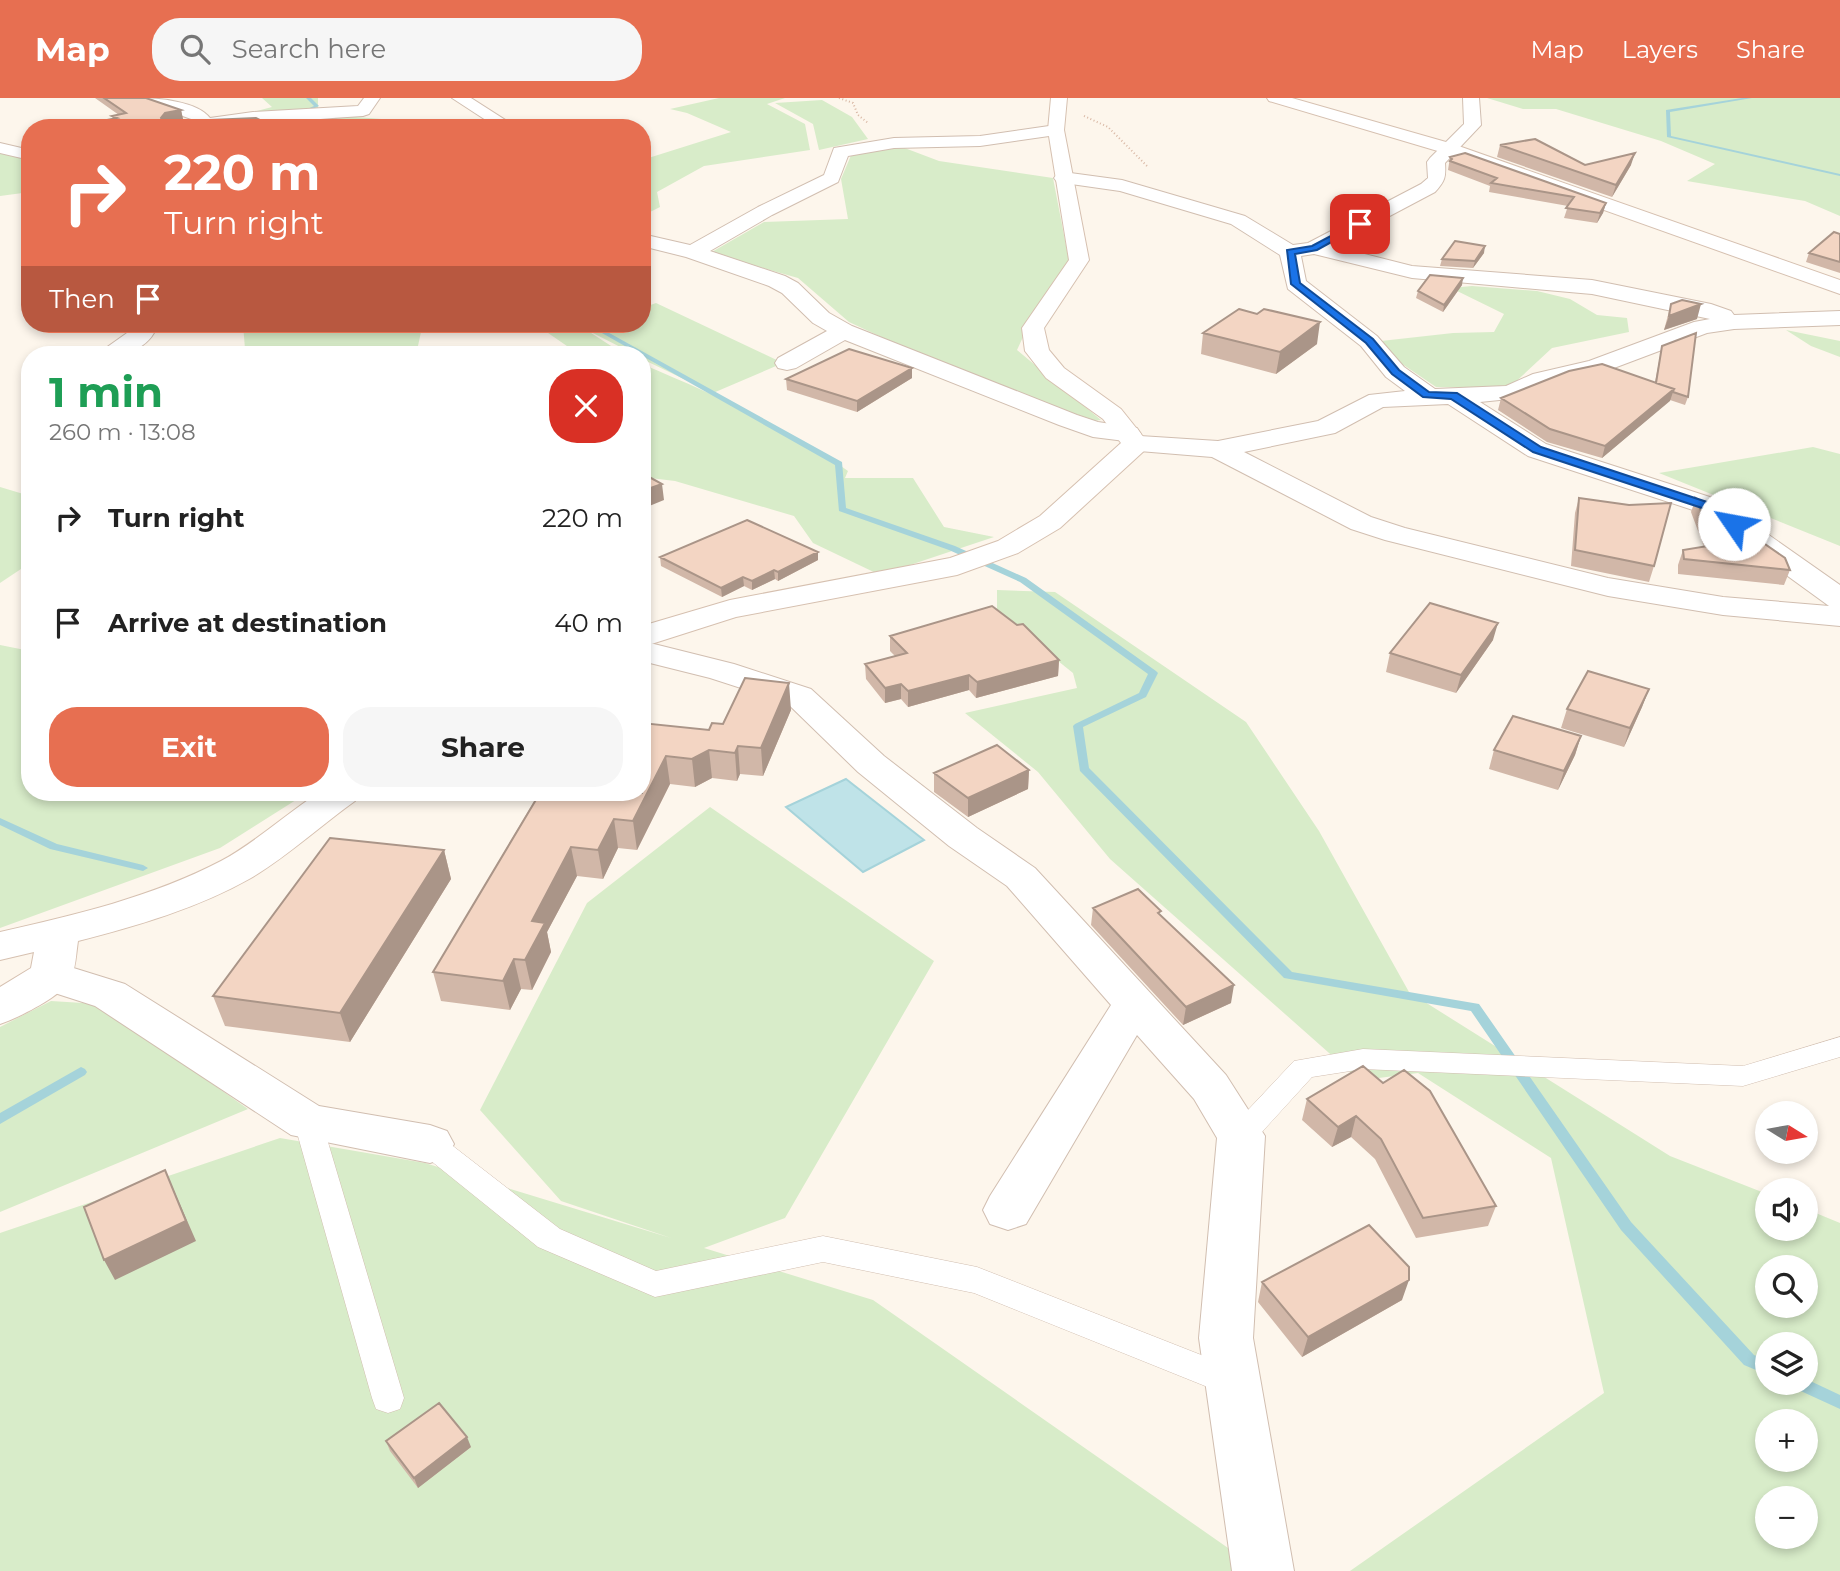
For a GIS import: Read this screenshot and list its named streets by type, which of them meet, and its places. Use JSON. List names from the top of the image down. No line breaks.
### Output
{"north":"right","page":{"header":"Map","search":"Search here","nav":["Map","Layers","Share"],"turn":["220 m","Turn right"],"then":"Then","heading":["1 min","260 m · 13:08"],"list":[{"name":"Turn right","value":"220 m"},{"name":"Arrive at destination","value":"40 m"}],"buttons":["Exit","Share"],"map_buttons":["+","−"]}}
